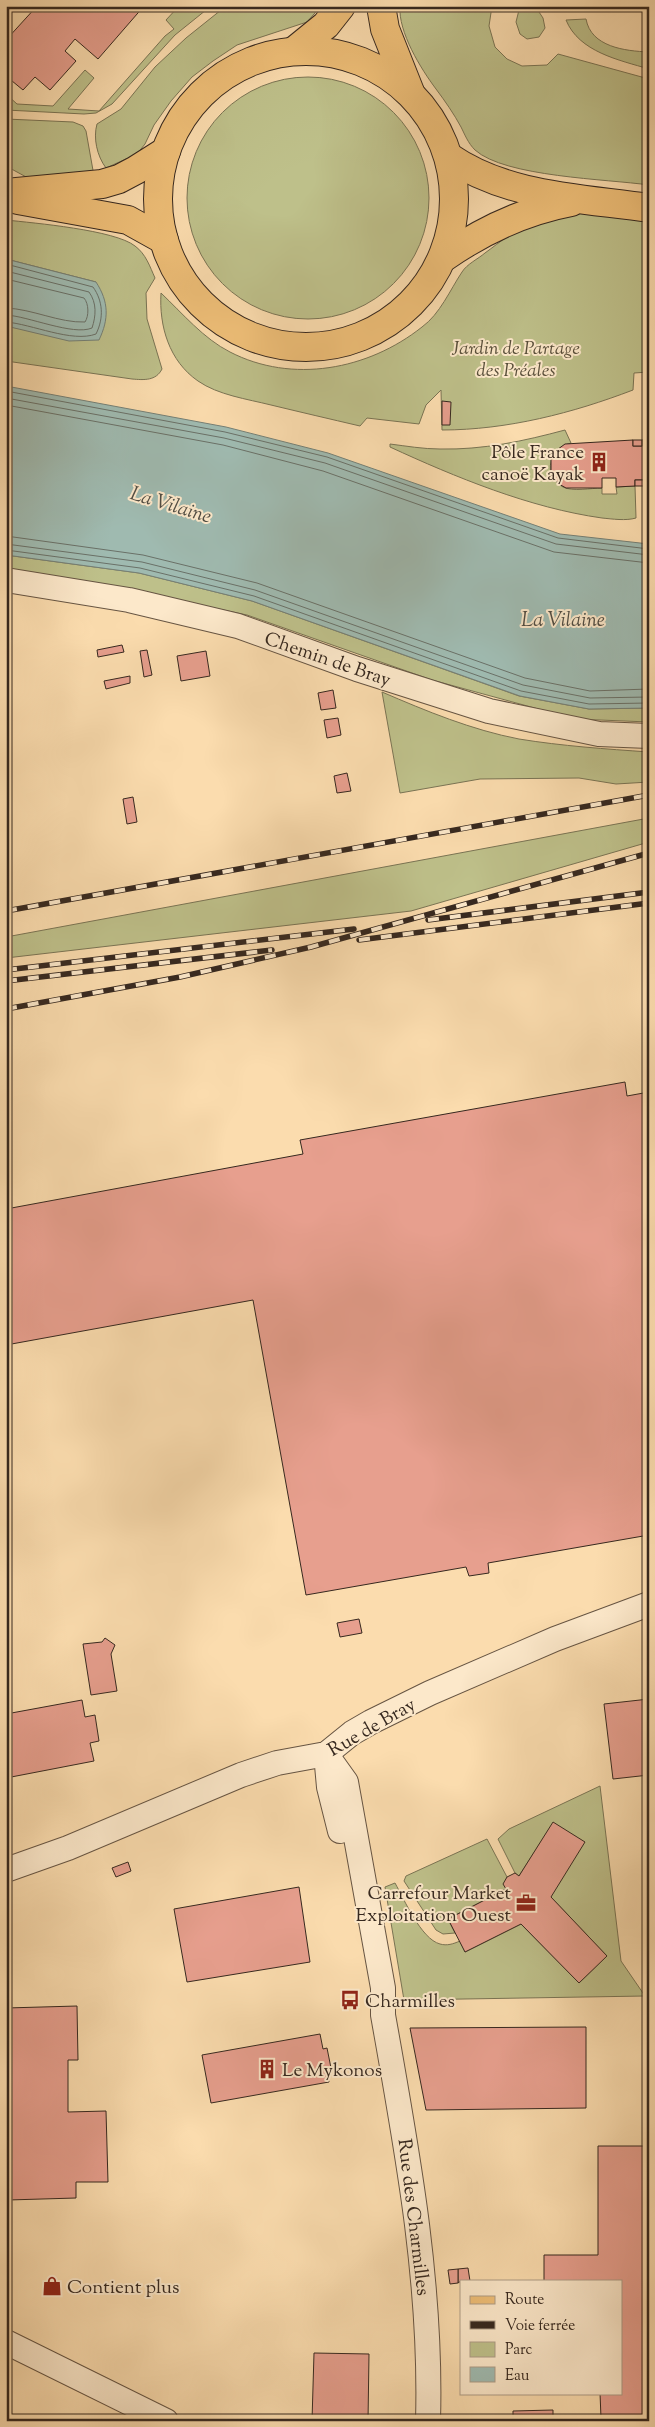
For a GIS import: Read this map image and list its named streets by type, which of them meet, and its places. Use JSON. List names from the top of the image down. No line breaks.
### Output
{"streets":{"street":["Chemin de Bray","Rue de Bray","Rue des Charmilles"]},"crossings":[["Rue de Bray","Rue des Charmilles"]],"water":["La Vilaine"],"parks":["Jardin de Partage des Préales"],"places":{"building":["Pôle France canoë Kayak","Le Mykonos"],"office":["Carrefour Market Exploitation Ouest"],"bus stop":["Charmilles"],"shop":["Contient plus"]},"legend":["Route","Voie ferrée","Parc","Eau"]}
